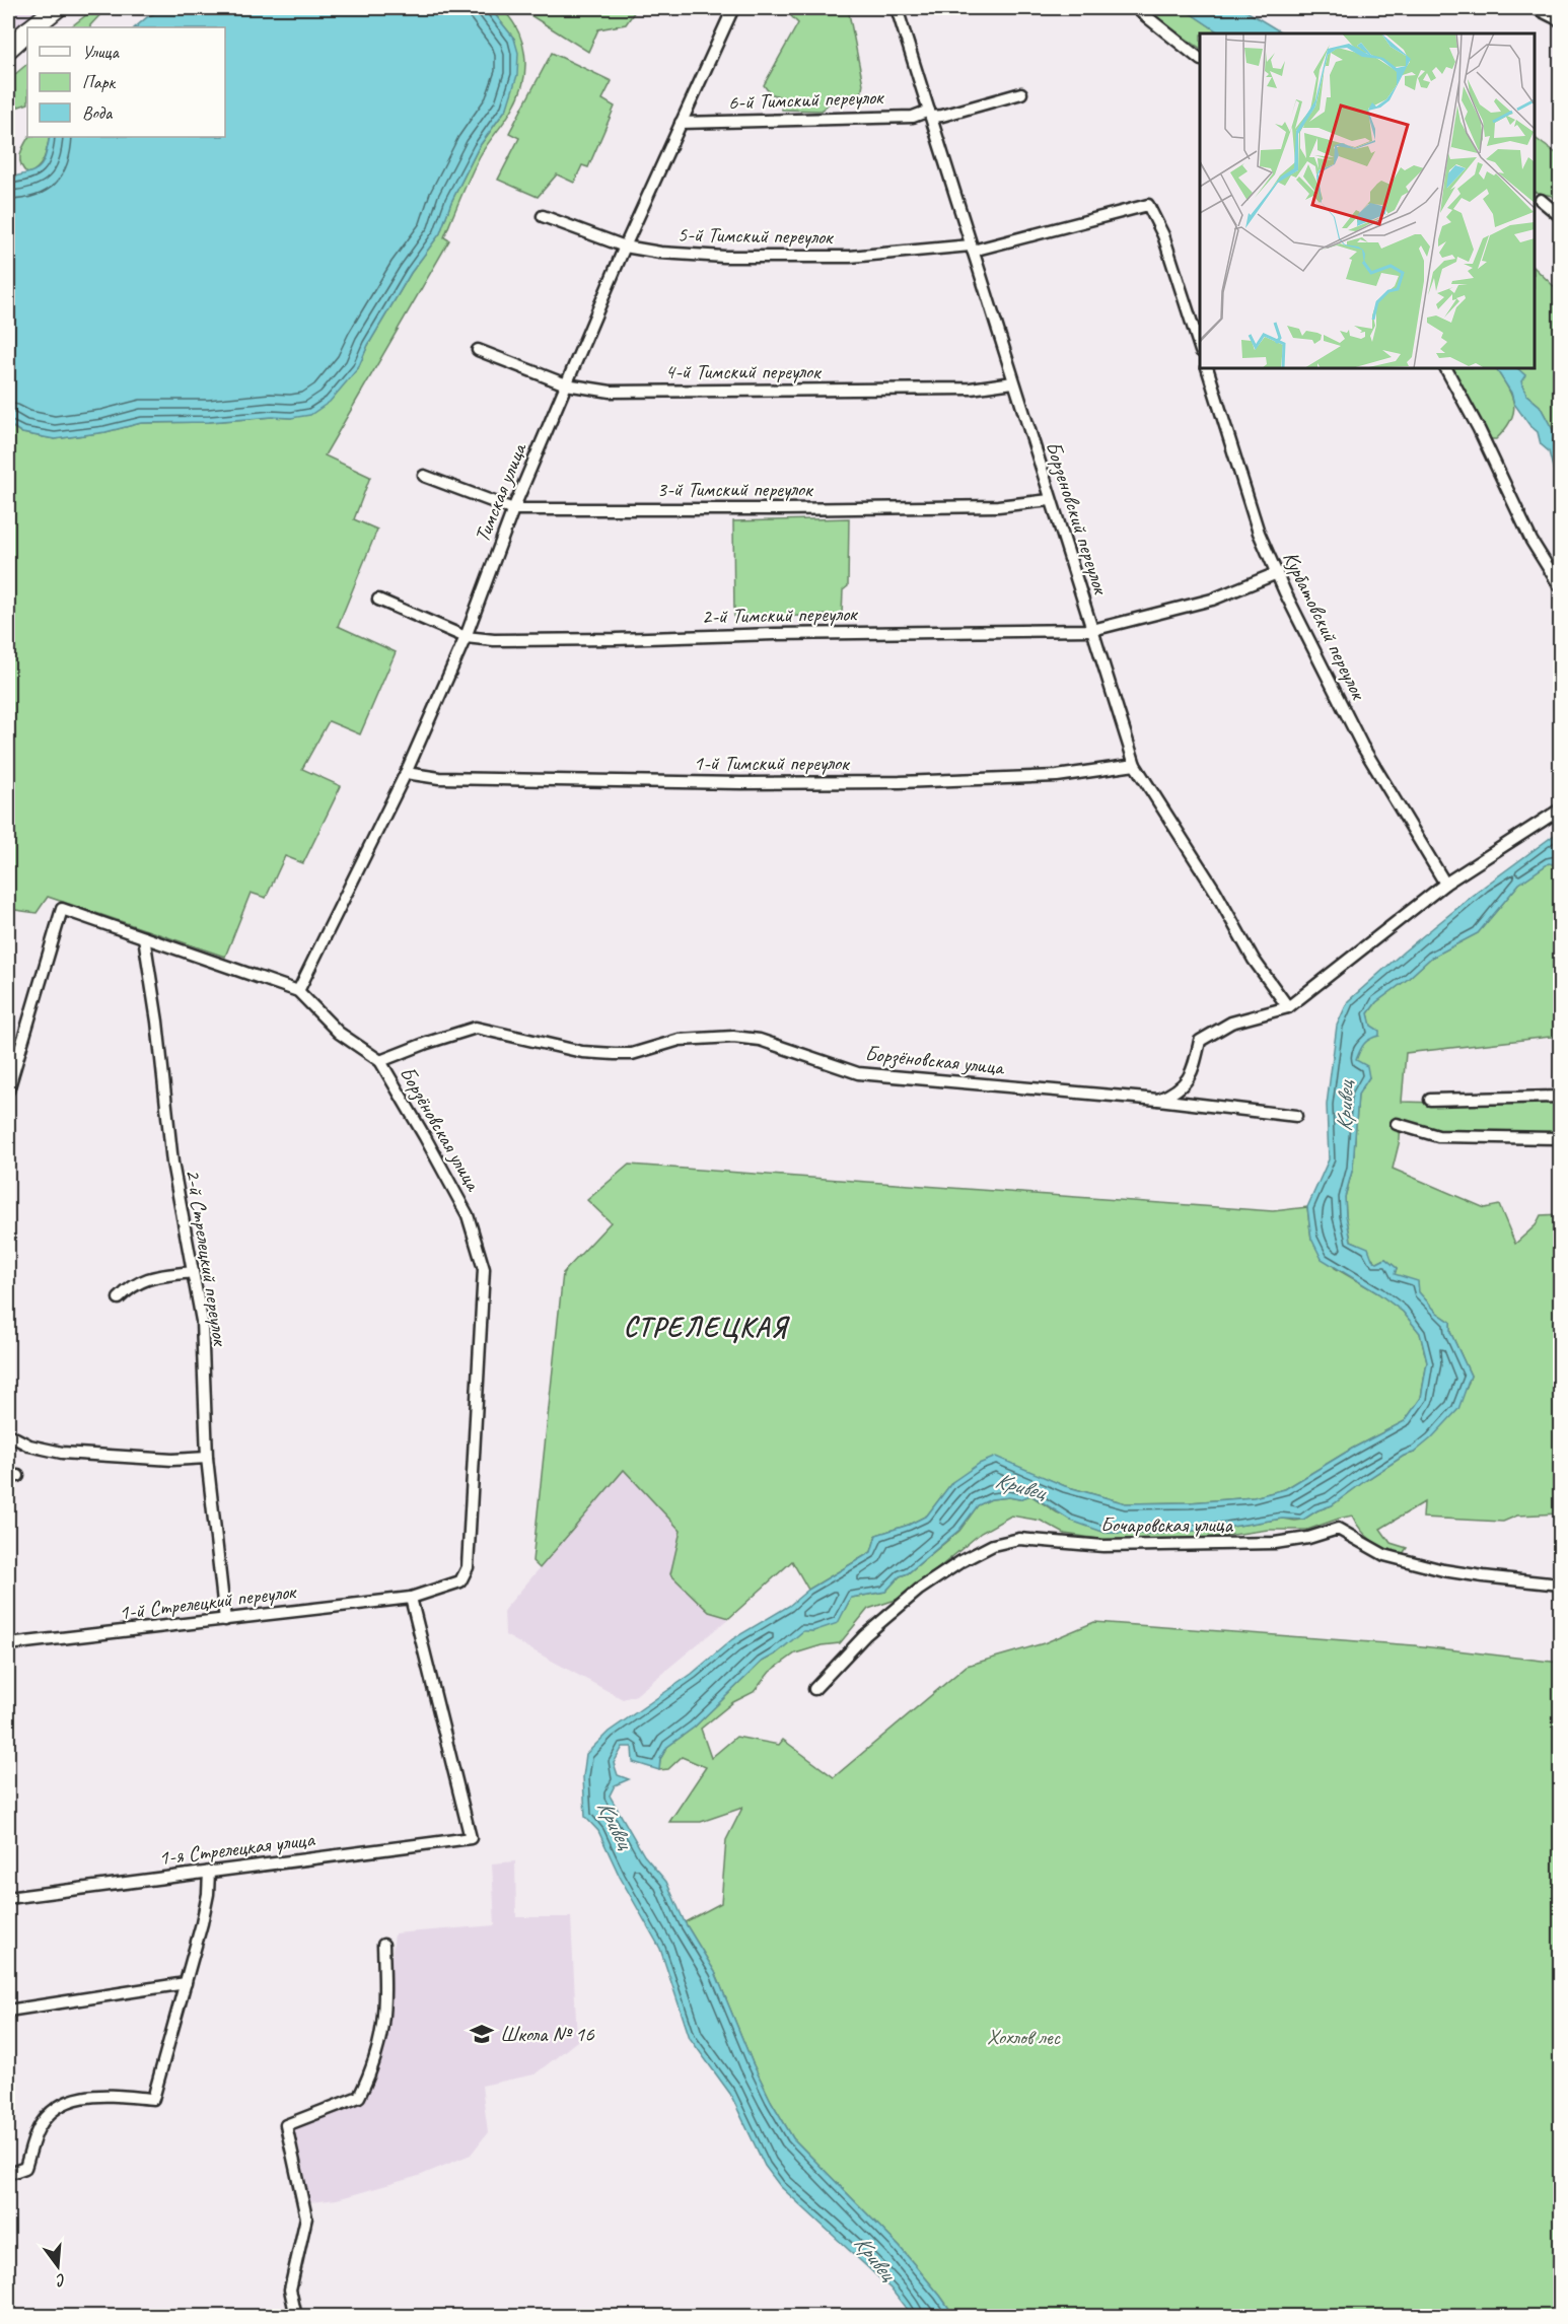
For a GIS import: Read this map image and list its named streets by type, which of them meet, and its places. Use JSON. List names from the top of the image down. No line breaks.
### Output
{"streets":{"street":["6-й Тимский переулок","5-й Тимский переулок","4-й Тимский переулок","3-й Тимский переулок","Тимская улица","Борзеновский переулок","2-й Тимский переулок","Курбатовский переулок","1-й Тимский переулок","Борзёновская улица","2-й Стрелецкий переулок","Бочаровская улица","1-й Стрелецкий переулок","1-я Стрелецкая улица"]},"crossings":[["6-й Тимский переулок","Тимская улица"],["6-й Тимский переулок","Борзеновский переулок"],["5-й Тимский переулок","Тимская улица"],["5-й Тимский переулок","Борзеновский переулок"],["4-й Тимский переулок","Тимская улица"],["4-й Тимский переулок","Борзеновский переулок"],["3-й Тимский переулок","Тимская улица"],["3-й Тимский переулок","Борзеновский переулок"],["Тимская улица","2-й Тимский переулок"],["Тимская улица","1-й Тимский переулок"],["Борзеновский переулок","2-й Тимский переулок"],["Борзеновский переулок","1-й Тимский переулок"],["2-й Тимский переулок","Курбатовский переулок"],["Борзёновская улица","1-й Стрелецкий переулок"],["Борзёновская улица","1-я Стрелецкая улица"],["2-й Стрелецкий переулок","1-й Стрелецкий переулок"],["1-й Стрелецкий переулок","1-я Стрелецкая улица"]],"districts":["СТРЕЛЕЦКАЯ"],"water":["Кривец"],"parks":["Хохлов лес"],"places":{"school or university":["Школа № 16"]},"legend":["Улица","Парк","Вода"],"north":"bottom"}
